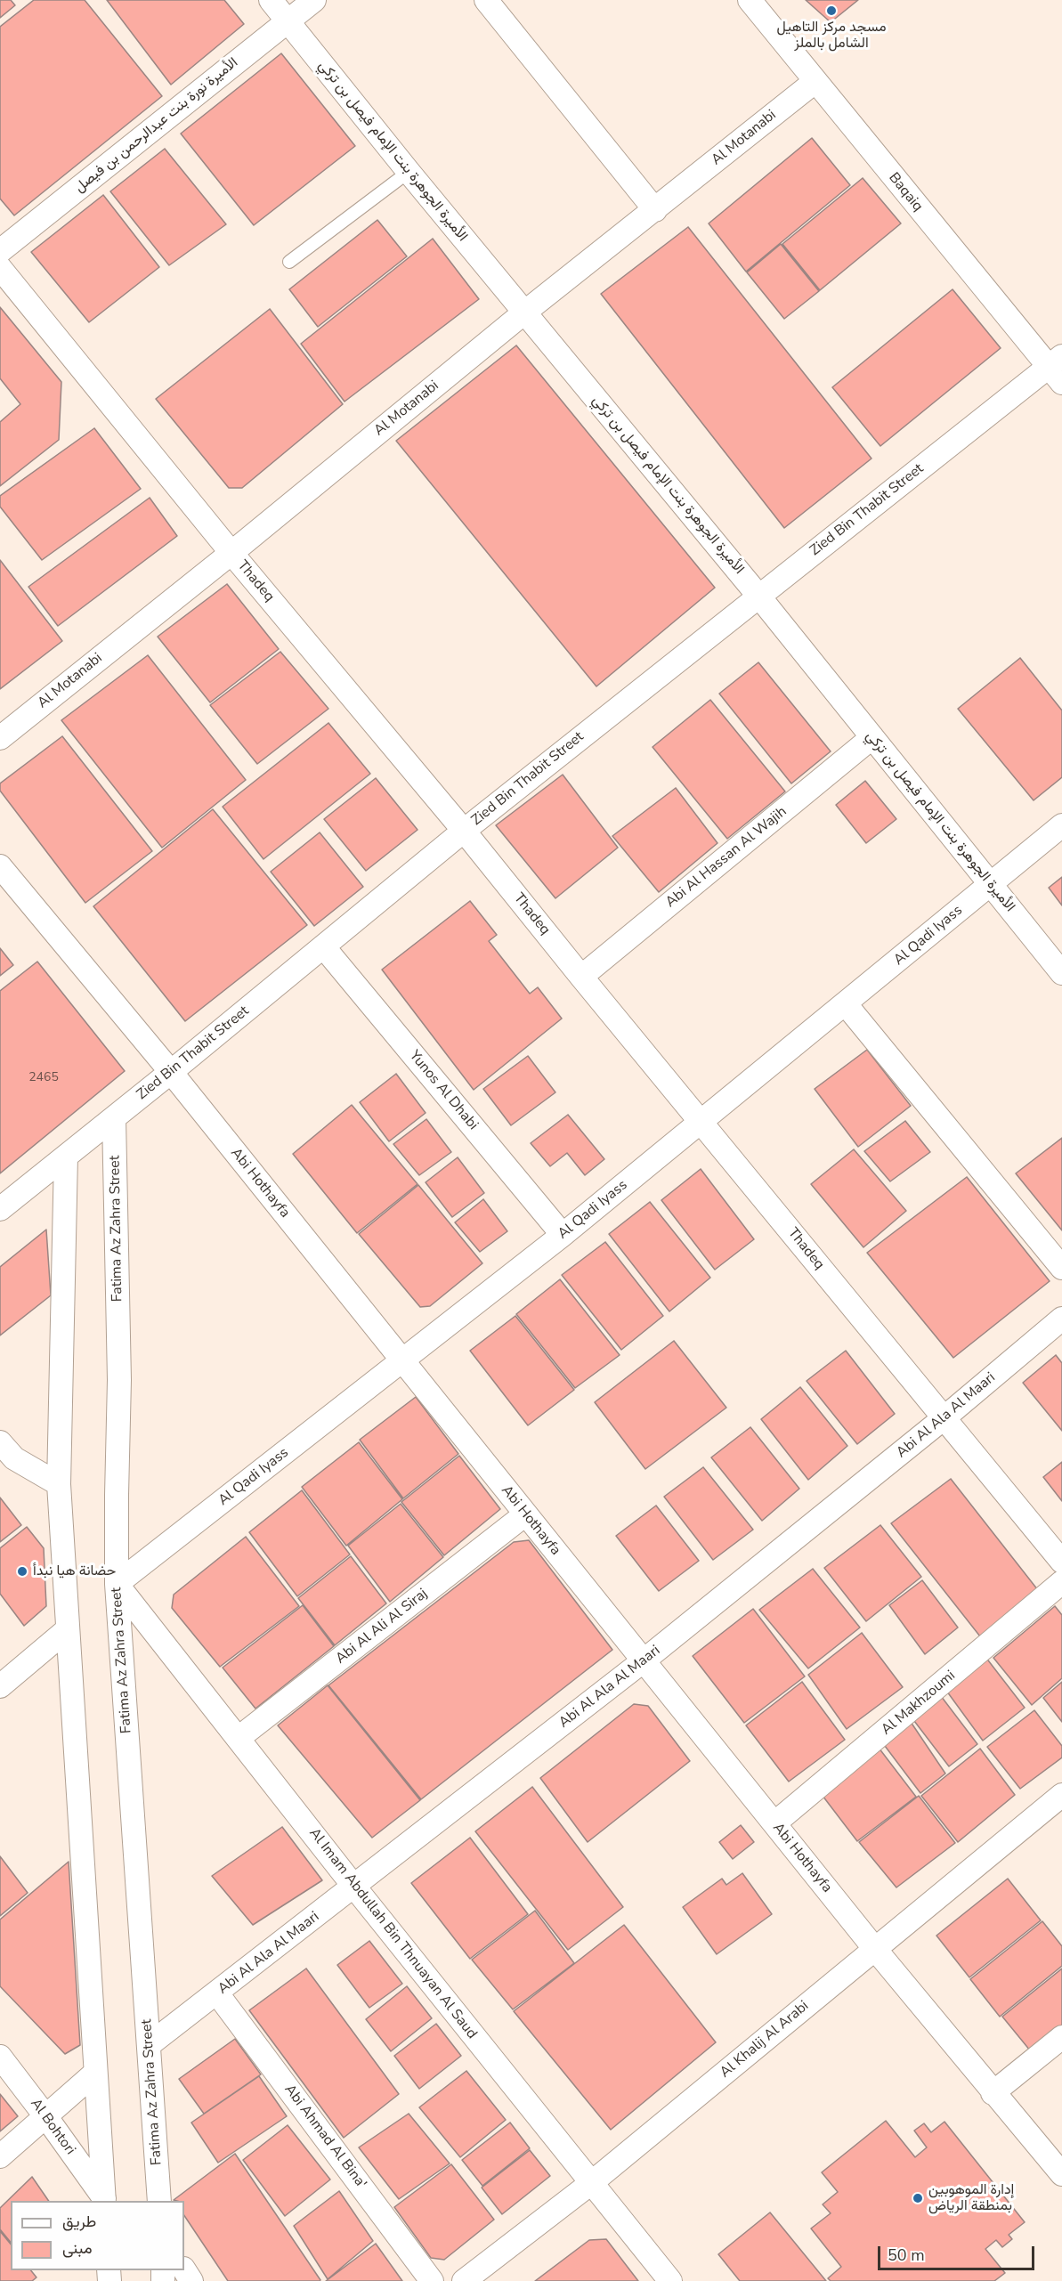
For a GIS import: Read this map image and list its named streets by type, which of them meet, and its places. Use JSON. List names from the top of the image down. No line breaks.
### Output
{"streets":{"street":["الأميرة نورة بنت عبدالرحمن بن فيصل","Al Motanabi","الأميرة الجوهرة بنت الإمام فيصل بن تركي","Baqaiq","Zied Bin Thabit Street","Thadeq","Abi Al Hassan Al Wajih","Al Qadi Iyass","Yunos Al Dhabi","Abi Hothayfa","Fatima Az Zahra Street","Abi Al Ala Al Maari","Abi Al Ali Al Siraj","Al Makhzoumi","Al Imam Abdullah Bin Thnuayan Al Saud","Al Khalij Al Arabi","Al Bohtori","Abi Ahmad Al Bina'"]},"crossings":[["الأميرة نورة بنت عبدالرحمن بن فيصل","الأميرة الجوهرة بنت الإمام فيصل بن تركي"],["Al Motanabi","الأميرة الجوهرة بنت الإمام فيصل بن تركي"],["Al Motanabi","Baqaiq"],["Al Motanabi","Thadeq"],["الأميرة الجوهرة بنت الإمام فيصل بن تركي","Zied Bin Thabit Street"],["الأميرة الجوهرة بنت الإمام فيصل بن تركي","Abi Al Hassan Al Wajih"],["الأميرة الجوهرة بنت الإمام فيصل بن تركي","Al Qadi Iyass"],["Baqaiq","Zied Bin Thabit Street"],["Zied Bin Thabit Street","Thadeq"],["Zied Bin Thabit Street","Yunos Al Dhabi"],["Zied Bin Thabit Street","Abi Hothayfa"],["Zied Bin Thabit Street","Fatima Az Zahra Street"],["Thadeq","Abi Al Hassan Al Wajih"],["Thadeq","Al Qadi Iyass"],["Thadeq","Abi Al Ala Al Maari"],["Al Qadi Iyass","Yunos Al Dhabi"],["Al Qadi Iyass","Abi Hothayfa"],["Al Qadi Iyass","Fatima Az Zahra Street"],["Al Qadi Iyass","Al Imam Abdullah Bin Thnuayan Al Saud"],["Abi Hothayfa","Abi Al Ala Al Maari"],["Abi Hothayfa","Abi Al Ali Al Siraj"],["Abi Hothayfa","Al Makhzoumi"],["Abi Hothayfa","Al Khalij Al Arabi"],["Fatima Az Zahra Street","Abi Al Ala Al Maari"],["Fatima Az Zahra Street","Al Imam Abdullah Bin Thnuayan Al Saud"],["Abi Al Ala Al Maari","Al Imam Abdullah Bin Thnuayan Al Saud"],["Abi Al Ala Al Maari","Abi Ahmad Al Bina'"],["Abi Al Ali Al Siraj","Al Imam Abdullah Bin Thnuayan Al Saud"],["Al Imam Abdullah Bin Thnuayan Al Saud","Al Khalij Al Arabi"]],"places":["مسجد مركز التاهيل الشامل بالملز","حضانة هيا نبدأ","إدارة الموهوبين بمنطقة الرياض"],"house_numbers":["2465"],"legend":["طريق","مبنى"],"scale_bar":"50 m"}
